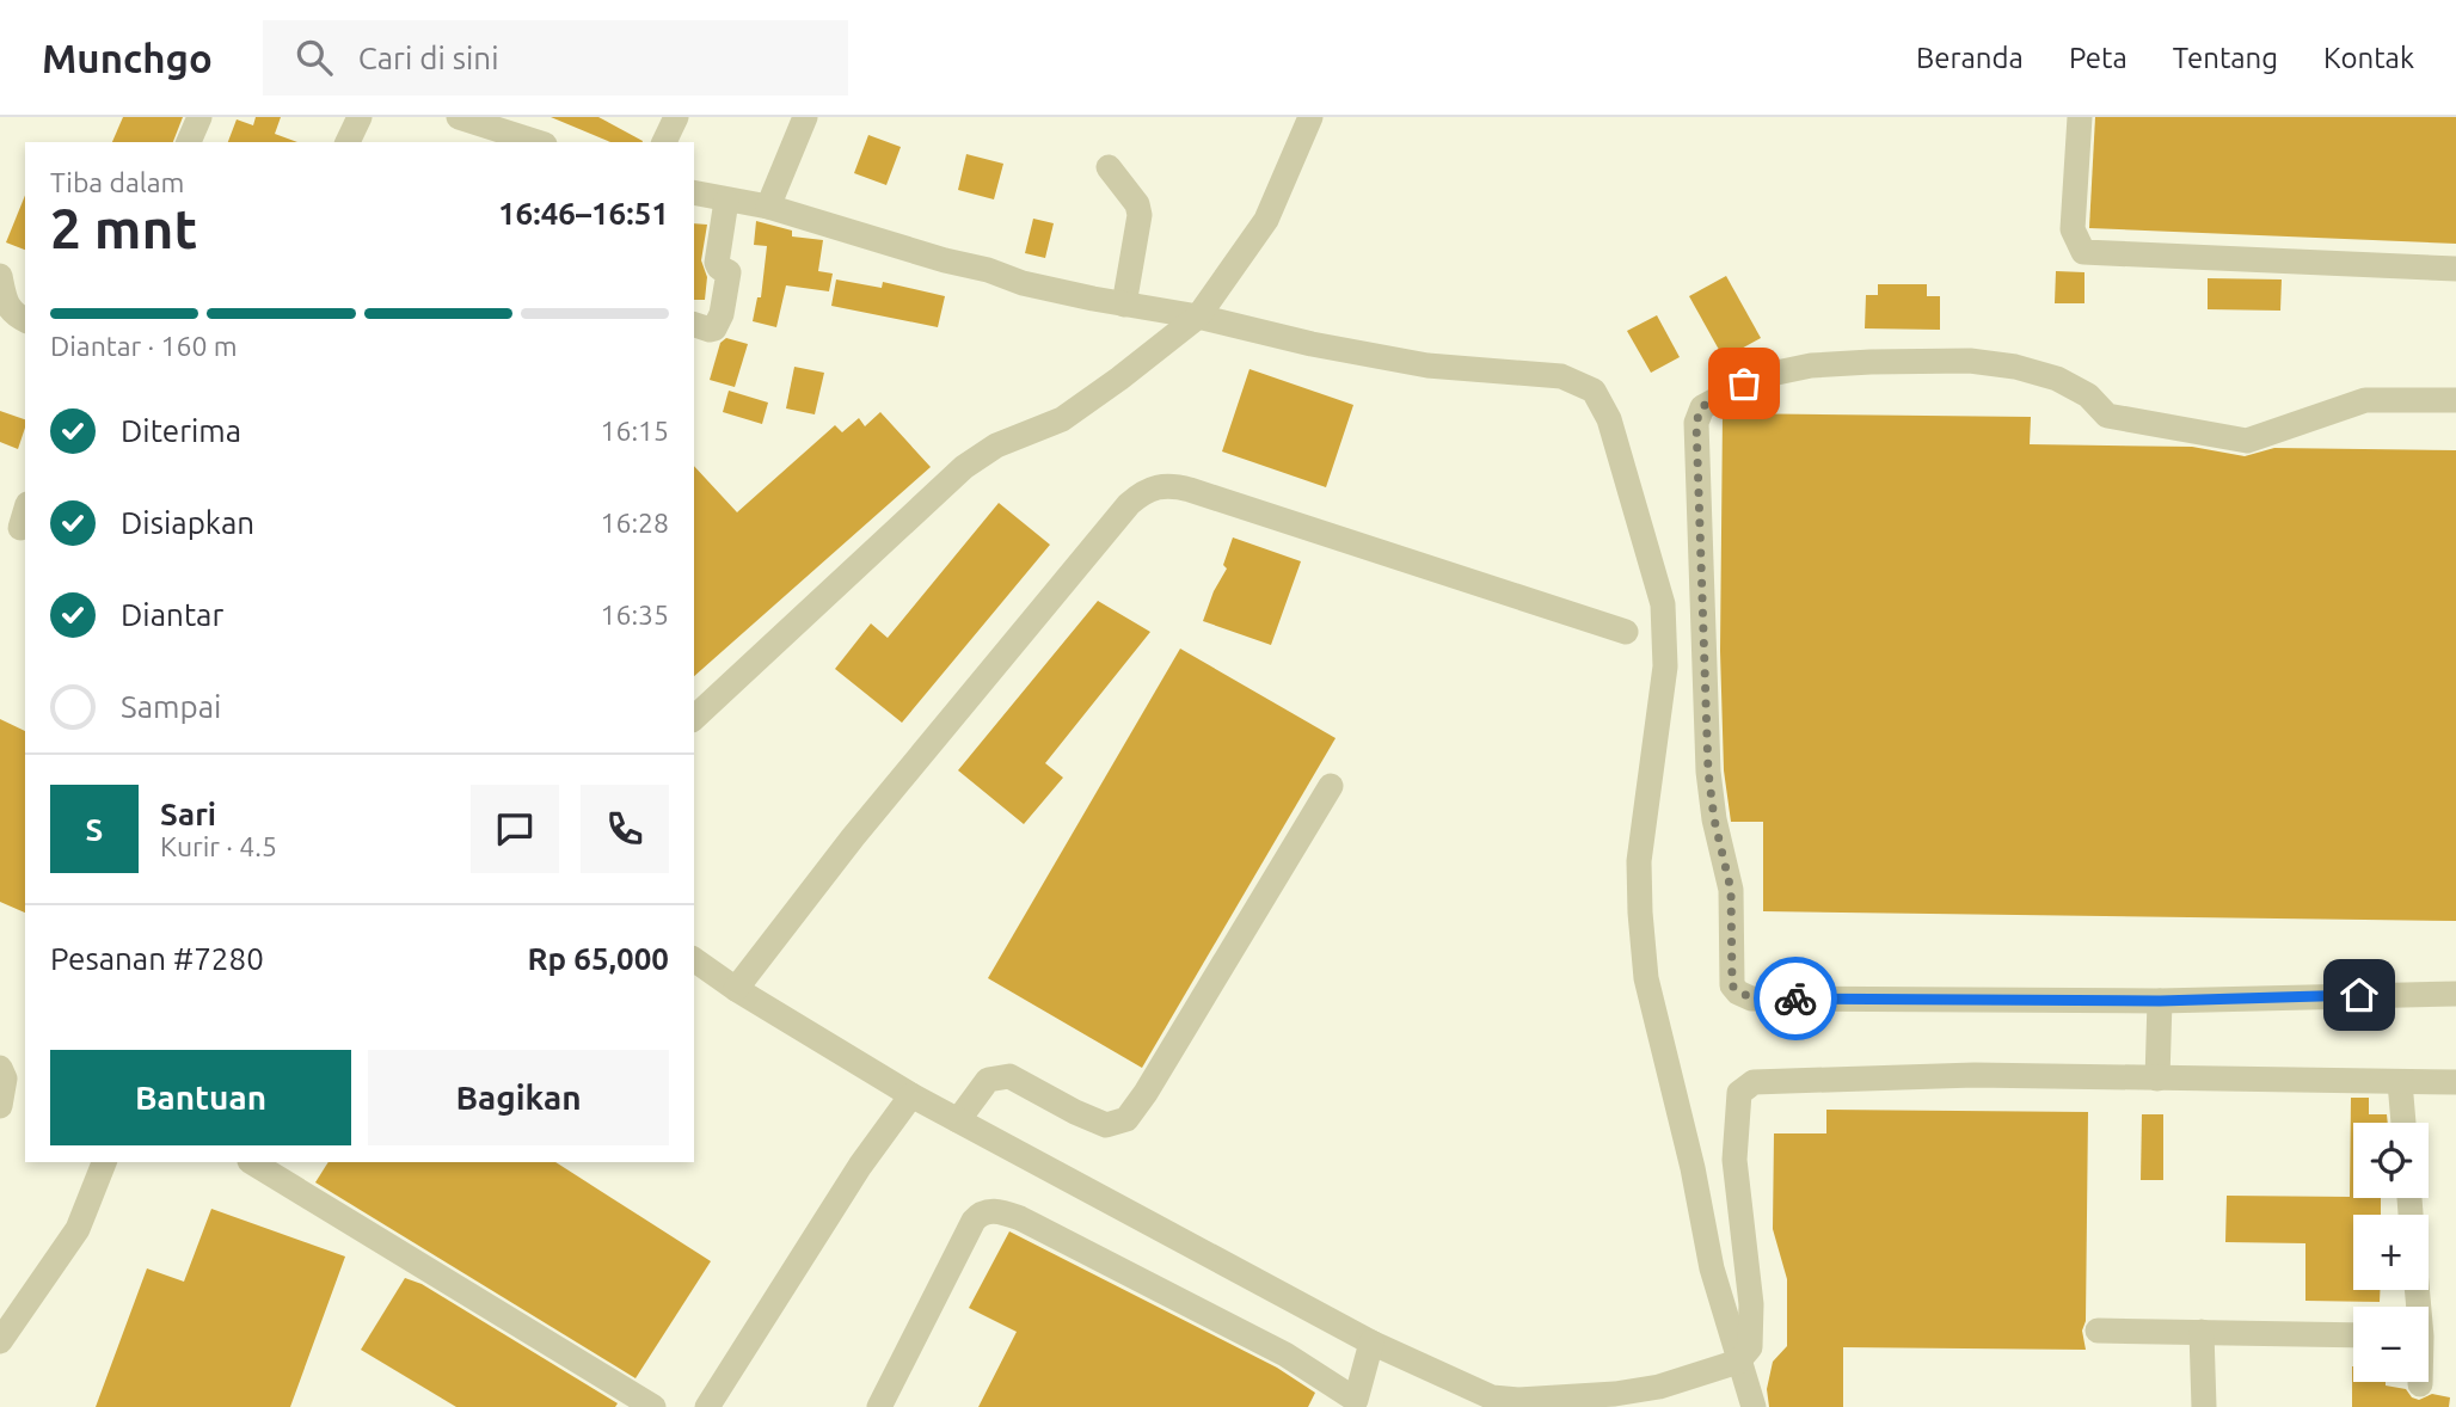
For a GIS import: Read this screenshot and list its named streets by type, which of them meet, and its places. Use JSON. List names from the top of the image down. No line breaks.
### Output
{"page":{"header":"Munchgo","search":"Cari di sini","nav":["Beranda","Peta","Tentang","Kontak"],"heading":["2 mnt","Tiba dalam","16:46–16:51"],"panel":["Sari","Kurir · 4.5","Pesanan #7280","Rp 65,000"],"bar":"Diantar · 160 m","list":[["Diterima","16:15"],["Disiapkan","16:28"],["Diantar","16:35"],"Sampai"],"round":"S","buttons":["Bantuan","Bagikan"],"map_buttons":["+","−"]}}
